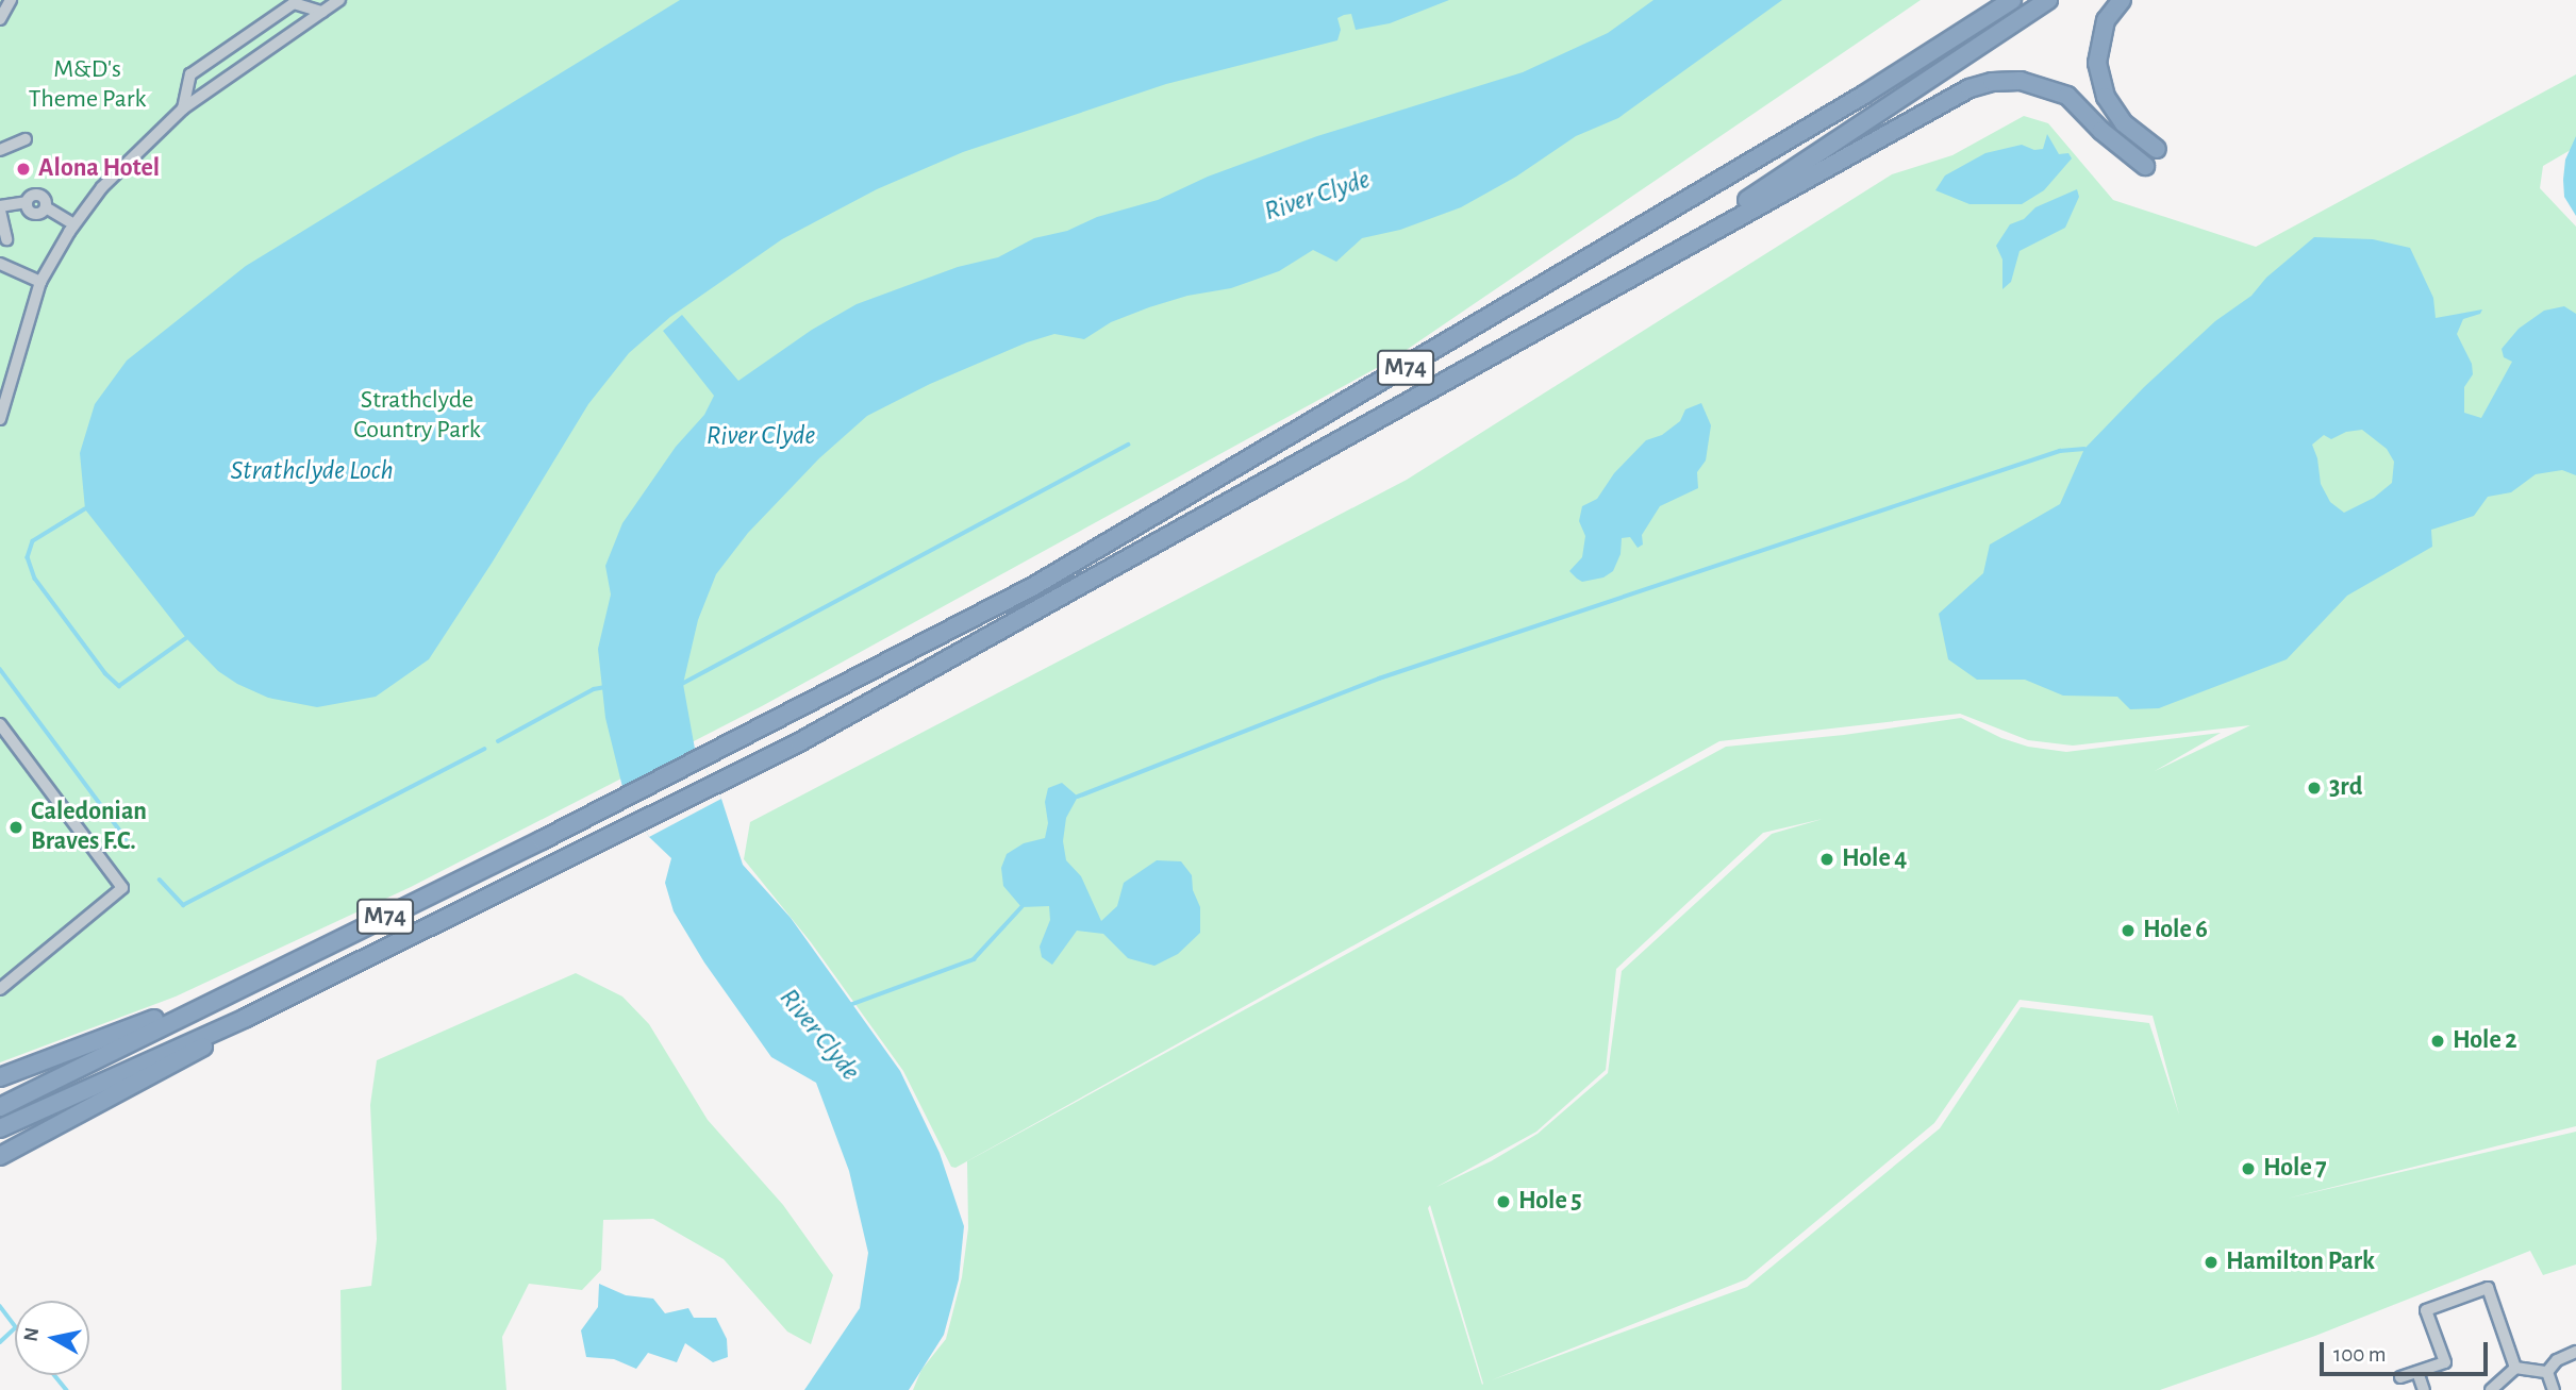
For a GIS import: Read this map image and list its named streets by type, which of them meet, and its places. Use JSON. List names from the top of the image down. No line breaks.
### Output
{"streets":{"highway":["M74"]},"water":["River Clyde","Strathclyde Loch"],"parks":["M&D's Theme Park","Strathclyde Country Park"],"places":["Alona Hotel","3rd","Caledonian Braves F.C.","Hole 4","Hole 6","Hole 2","Hole 7","Hole 5","Hamilton Park"],"scale_bar":"100 m","north":"left"}
